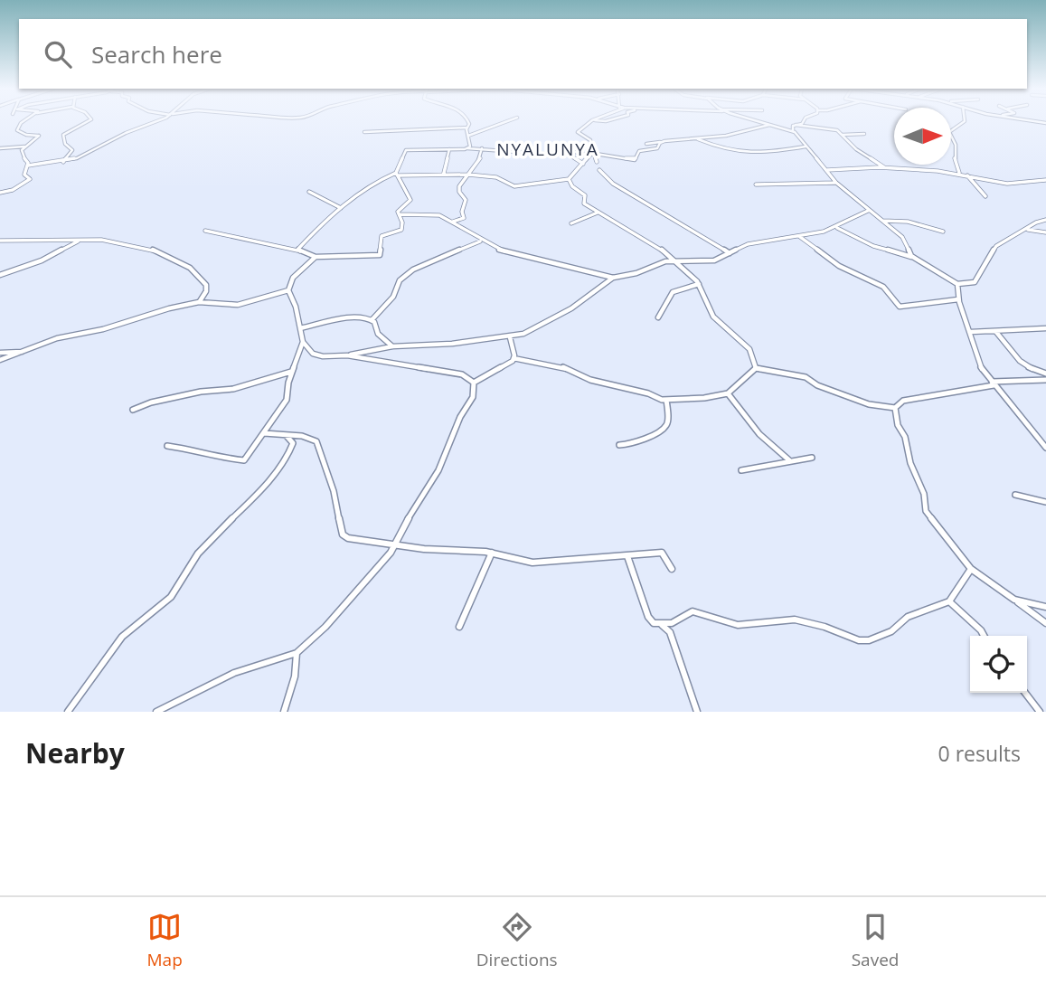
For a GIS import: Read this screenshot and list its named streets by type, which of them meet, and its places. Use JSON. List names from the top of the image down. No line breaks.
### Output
{"districts":["NYALUNYA"],"north":"right","page":{"search":"Search here","heading":["Nearby","0 results"],"nav":["Map","Directions","Saved"]}}
